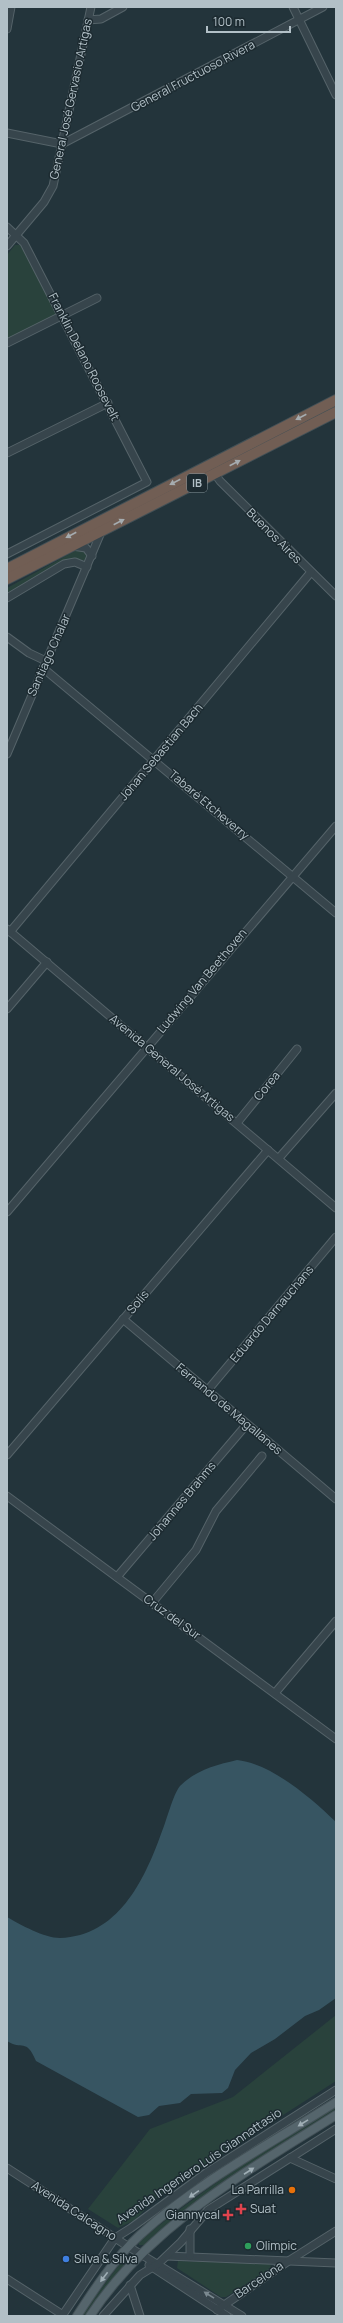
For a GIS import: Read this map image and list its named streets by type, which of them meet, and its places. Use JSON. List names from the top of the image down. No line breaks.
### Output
{"streets":{"highway":["IB"],"main road":["Avenida Ingeniero Luis Giannattasio"],"street":["General Fructuoso Rivera","General José Gervasio Artigas","Franklin Delano Roosevelt","Buenos Aires","Santiago Chalar","Johan Sebastian Bach","Tabaré Etcheverry","Ludwing Van Beethoven","Avenida General José Artigas","Corea","Solís","Eduardo Darnauchans","Fernando de Magallanes","Johannes Brahms","Cruz del Sur","Avenida Calcagno","Barcelona"]},"crossings":[["General Fructuoso Rivera","General José Gervasio Artigas"],["General José Gervasio Artigas","Franklin Delano Roosevelt"],["IB","Buenos Aires"],["IB","Santiago Chalar"],["Buenos Aires","Johan Sebastian Bach"],["Santiago Chalar","Tabaré Etcheverry"],["Johan Sebastian Bach","Tabaré Etcheverry"],["Johan Sebastian Bach","Avenida General José Artigas"],["Tabaré Etcheverry","Ludwing Van Beethoven"],["Ludwing Van Beethoven","Avenida General José Artigas"],["Avenida General José Artigas","Corea"],["Avenida General José Artigas","Solís"],["Solís","Fernando de Magallanes"],["Eduardo Darnauchans","Fernando de Magallanes"],["Fernando de Magallanes","Johannes Brahms"],["Johannes Brahms","Cruz del Sur"],["Avenida Ingeniero Luis Giannattasio","Avenida Calcagno"],["Avenida Calcagno","Barcelona"]],"places":{"other":["La Parrilla","Olimpic","Silva & Silva"],"health":["Suat","Giannycal"]},"scale_bar":"100 m"}
